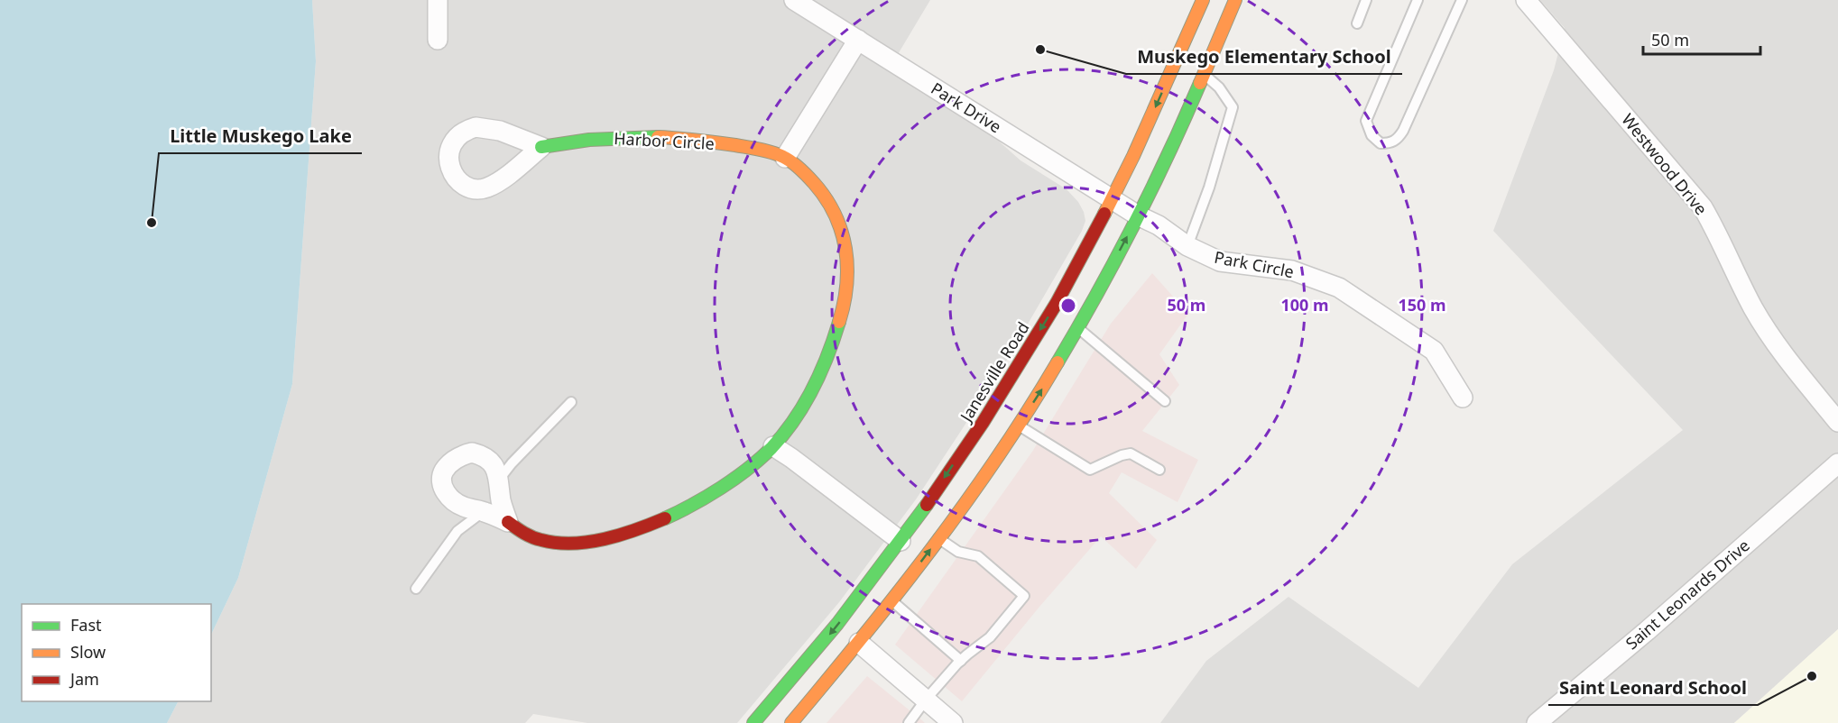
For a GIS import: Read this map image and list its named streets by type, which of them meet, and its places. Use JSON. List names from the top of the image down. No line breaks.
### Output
{"streets":{"main road":["Harbor Circle","Janesville Road"],"street":["Park Drive","Westwood Drive","Park Circle","Saint Leonards Drive"]},"crossings":[["Park Drive","Park Circle"],["Park Drive","Janesville Road"]],"places":["Muskego Elementary School","Little Muskego Lake","Saint Leonard School"],"legend":["Fast","Slow","Jam"],"scale_bar":"50 m","rings":["50 m","100 m","150 m"]}
